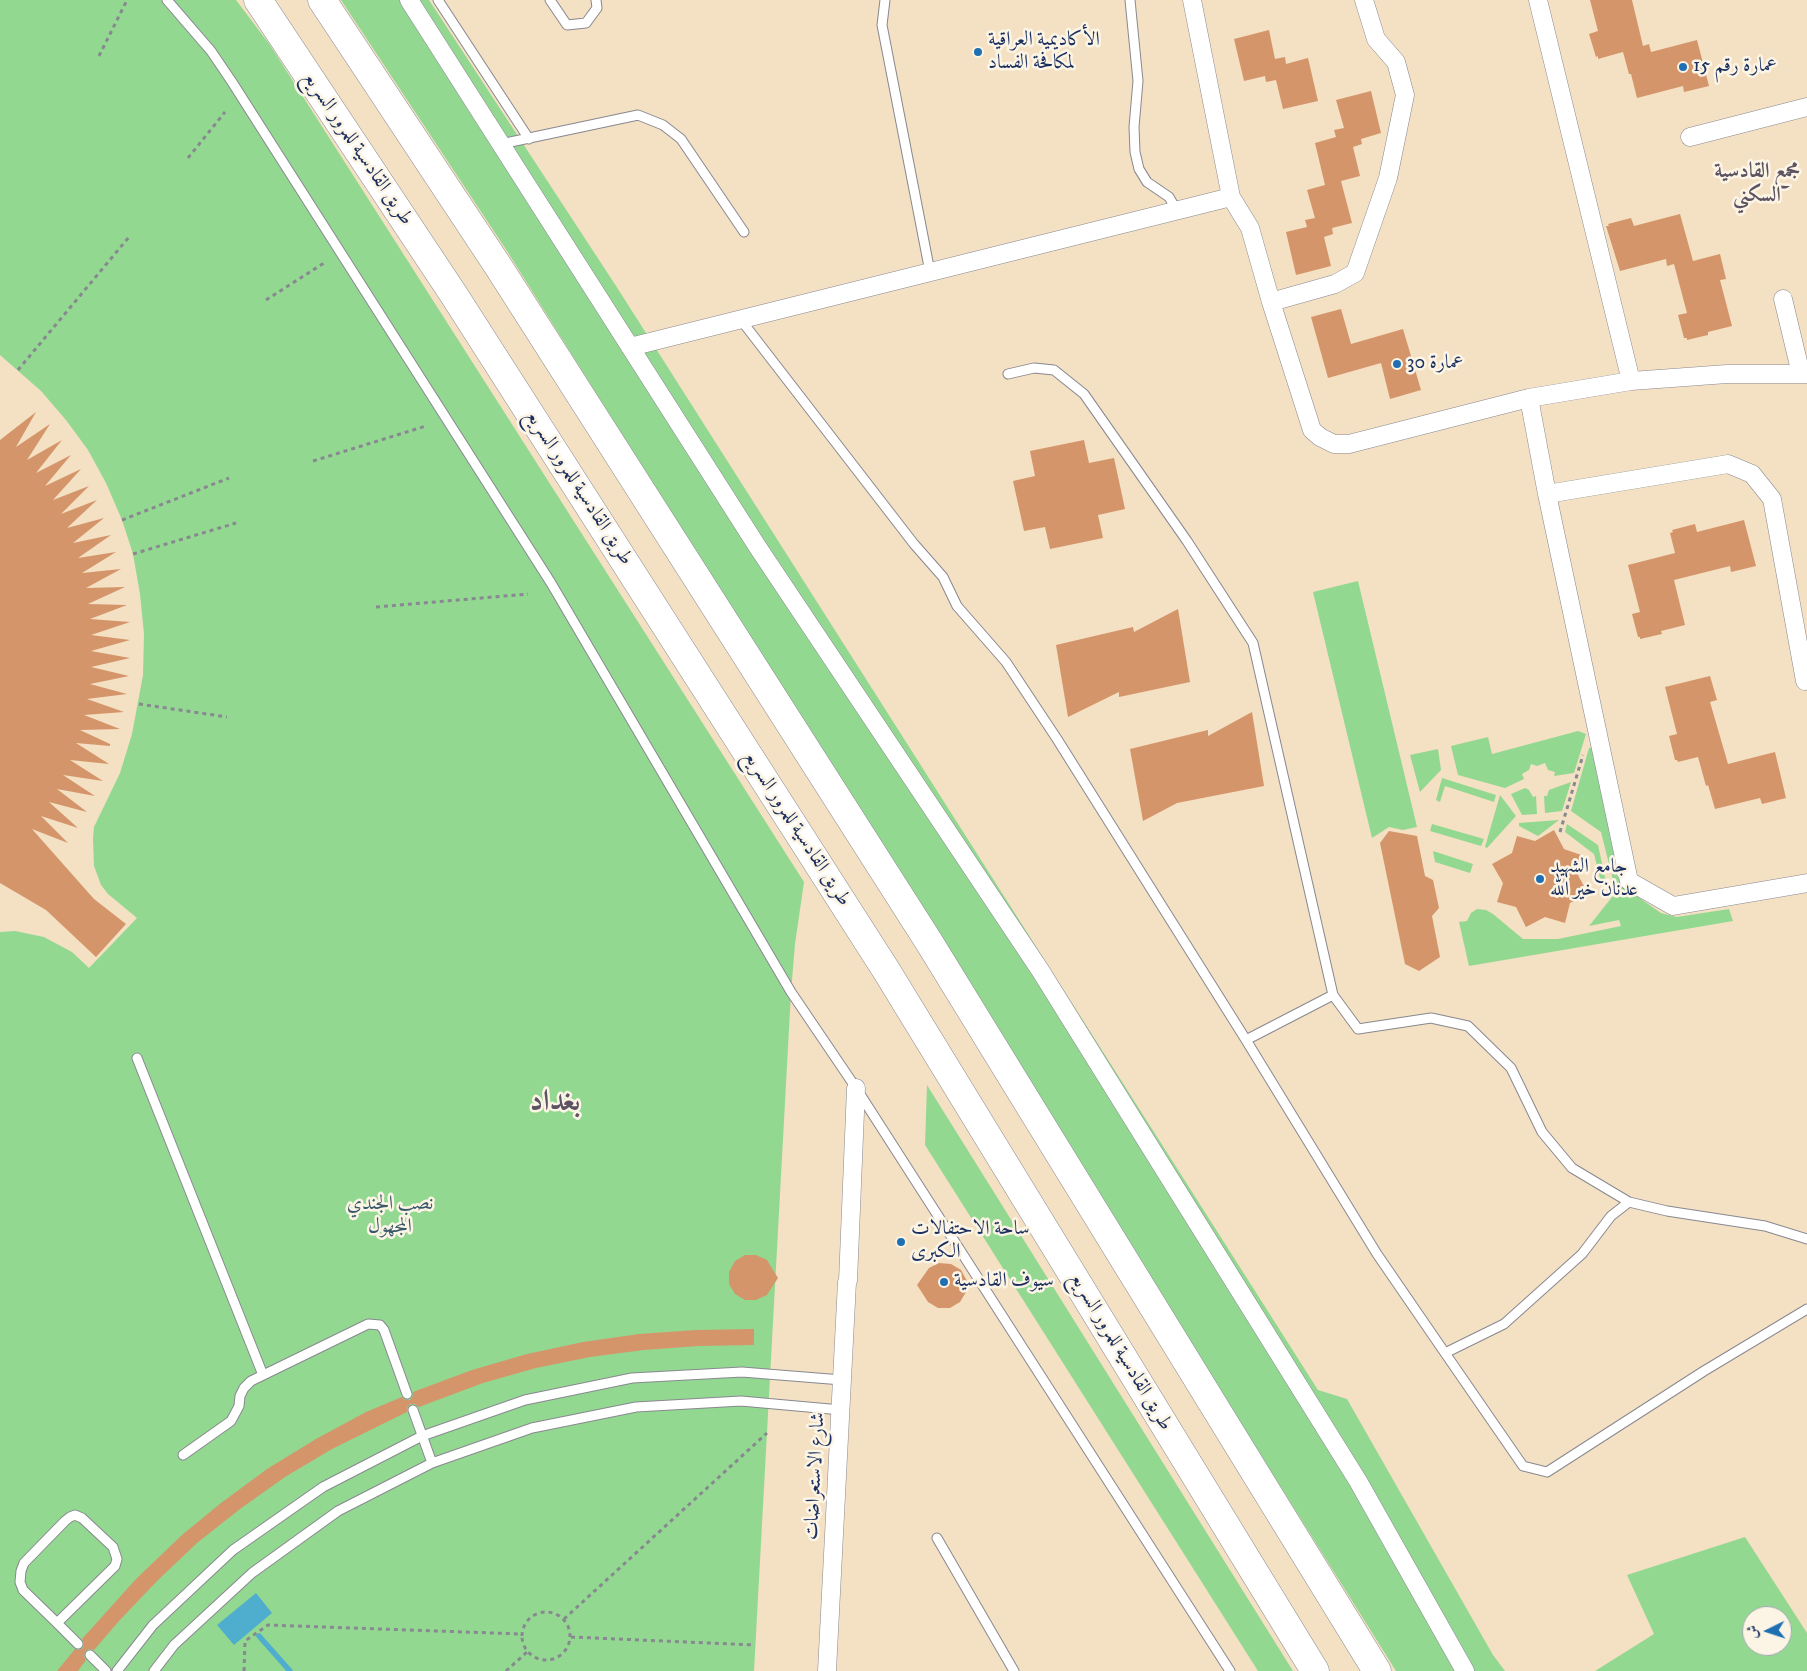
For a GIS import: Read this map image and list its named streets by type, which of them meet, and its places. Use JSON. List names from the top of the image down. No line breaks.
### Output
{"streets":{"highway":["طريق القادسية للمرور السريع"],"street":["شارع الاستعراضات"]},"districts":["مجمع القادسية السكني","بغداد"],"parks":["نصب الجندي المجهول"],"places":["الأكاديمية العراقية لمكافحة الفساد","عمارة رقم 15","عمارة 30","جامع الشهيد عدنان خير الله","ساحة الاحتفالات الكبرى","سيوف القادسية"],"north":"left"}
